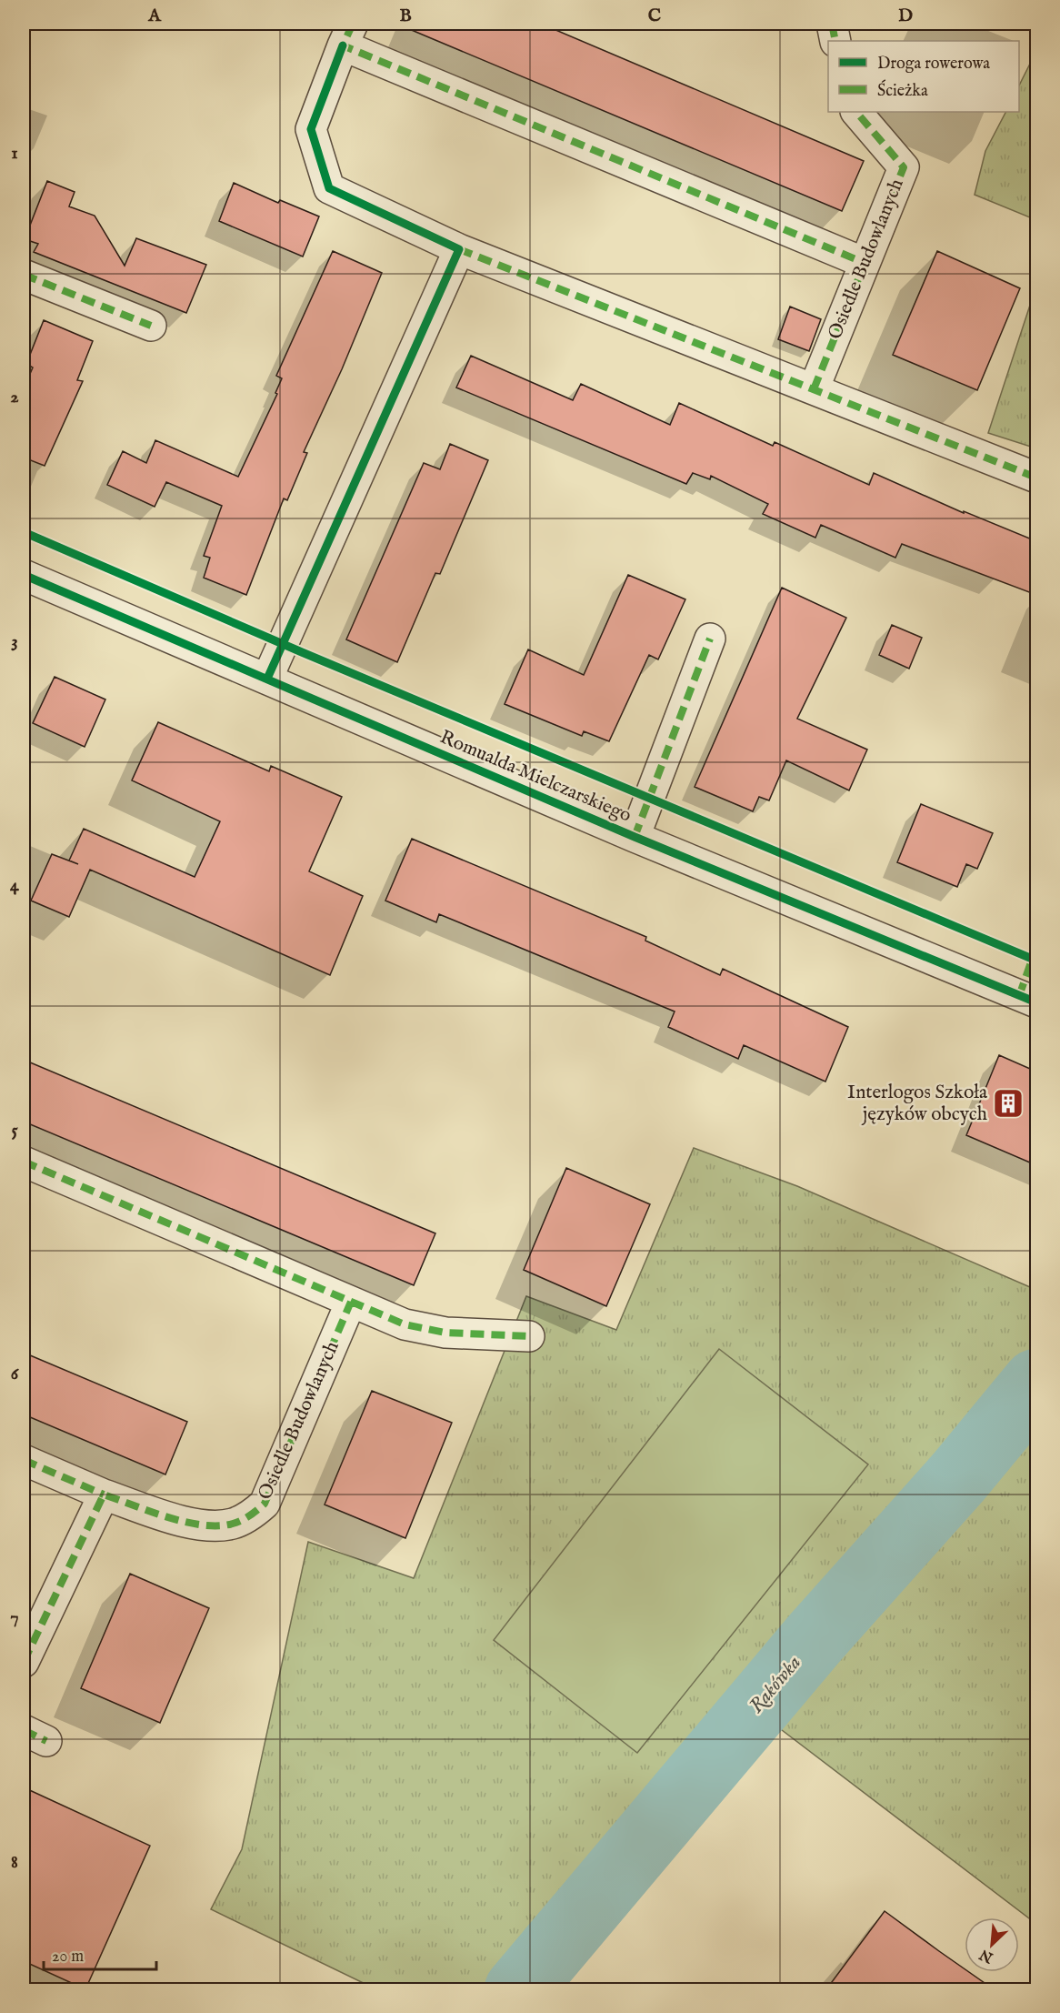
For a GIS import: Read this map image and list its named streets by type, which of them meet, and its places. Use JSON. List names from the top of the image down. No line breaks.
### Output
{"streets":{"street":["Osiedle Budowlanych","Romualda Mielczarskiego"]},"water":["Rakówka"],"places":{"building":["Interlogos Szkoła języków obcych"]},"legend":["Droga rowerowa","Ścieżka"],"scale_bar":"20 m","north":"bottom left","grid":{"columns":["A","B","C","D"],"rows":["1","2","3","4","5","6","7","8"]}}
